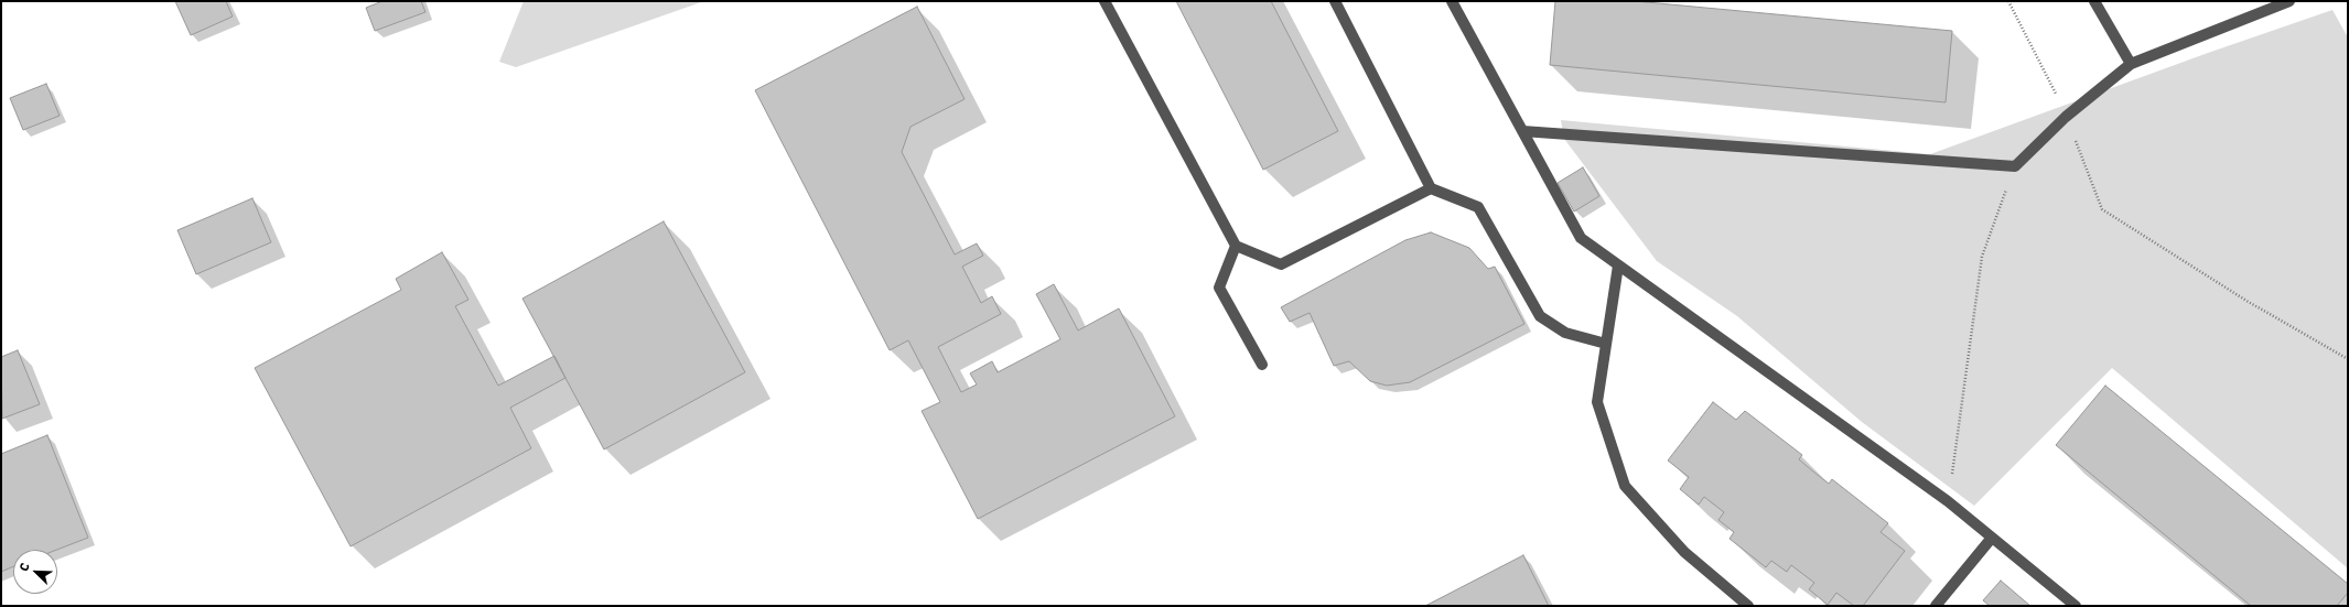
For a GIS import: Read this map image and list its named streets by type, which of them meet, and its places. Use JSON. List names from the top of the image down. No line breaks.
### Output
{"north":"top left"}
